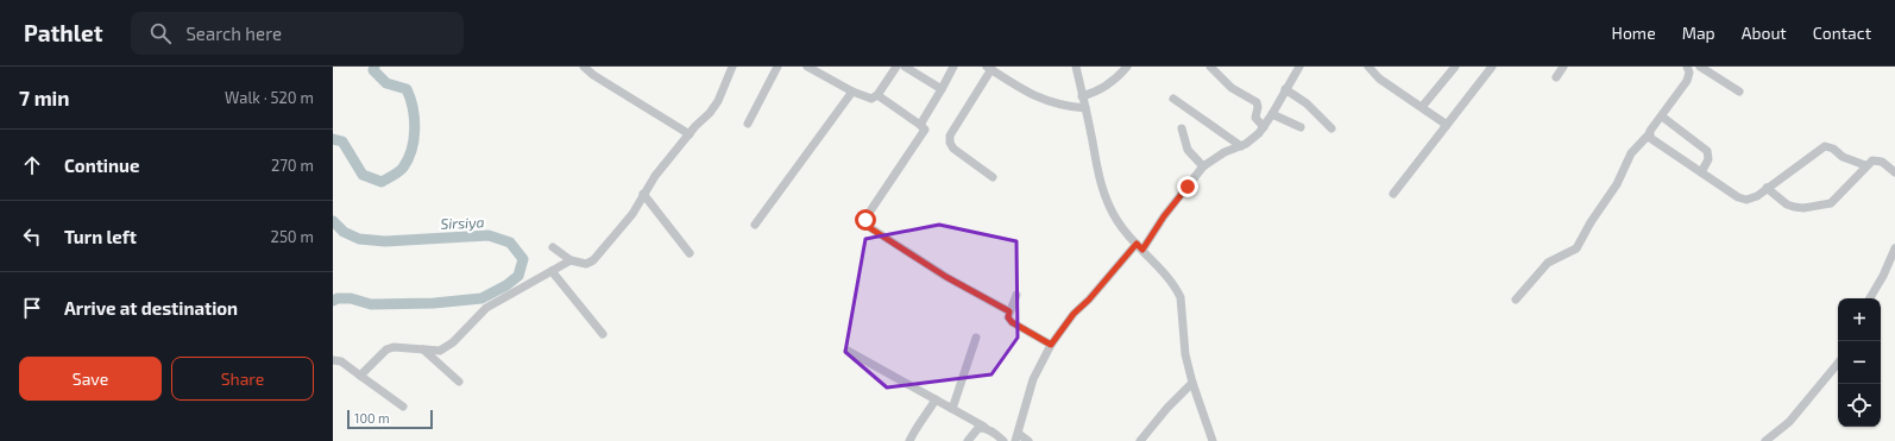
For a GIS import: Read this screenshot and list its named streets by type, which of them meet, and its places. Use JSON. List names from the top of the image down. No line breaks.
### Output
{"water":["Sirsiya"],"scale_bar":"100 m","page":{"header":"Pathlet","search":"Search here","nav":["Home","Map","About","Contact"],"heading":["7 min","Walk · 520 m"],"list":[["Continue","270 m"],["Turn left","250 m"],"Arrive at destination"],"map_buttons":["+","−"],"buttons":["Save","Share"],"scale":"100 m"}}
